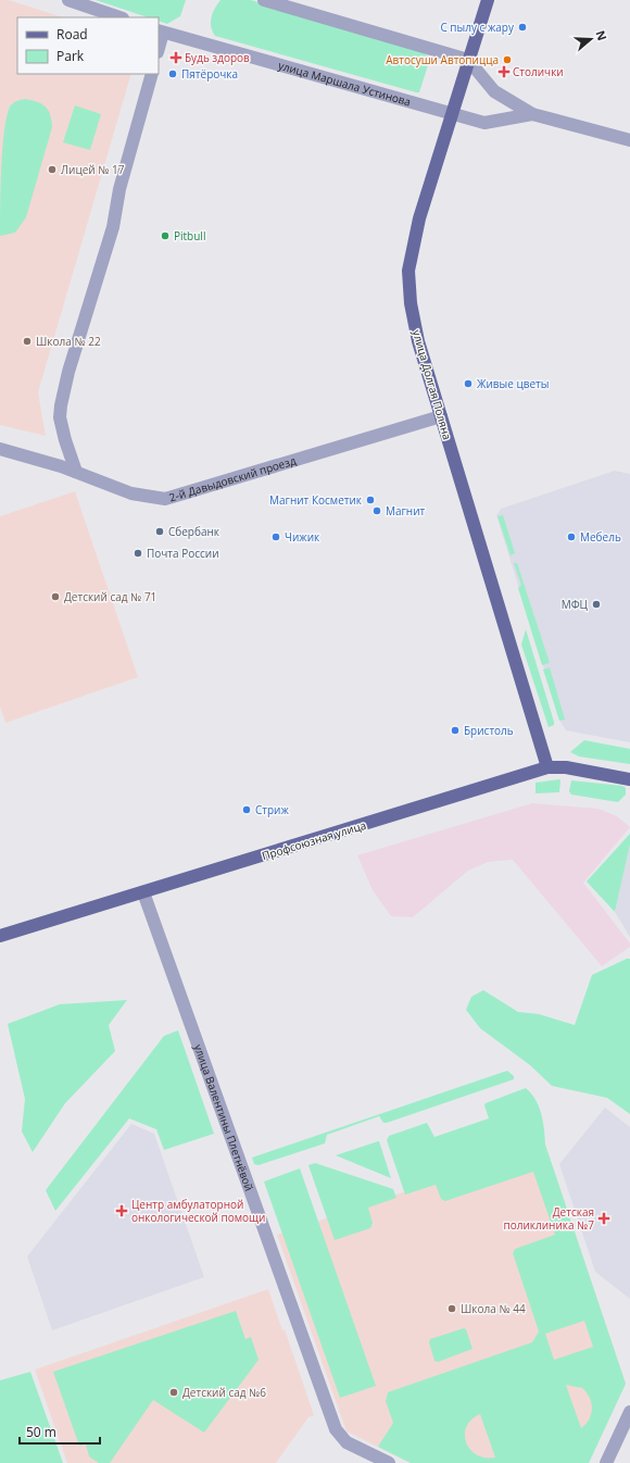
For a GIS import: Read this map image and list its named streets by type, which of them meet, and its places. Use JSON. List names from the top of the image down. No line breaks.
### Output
{"streets":{"main road":["улица Долгая Поляна","Профсоюзная улица"],"street":["улица Маршала Устинова","2-й Давыдовский проезд","улица Валентины Плетнёвой"]},"crossings":[["улица Маршала Устинова","улица Долгая Поляна"],["улица Долгая Поляна","2-й Давыдовский проезд"],["улица Долгая Поляна","Профсоюзная улица"],["Профсоюзная улица","улица Валентины Плетнёвой"]],"places":{"other":["C пылу с жару","Автосуши Автопицца","Пятёрочка","Лицей № 17","Pitbull","Школа № 22","Живые цветы","Магнит Косметик","Магнит","Сбербанк","Чижик","Мебель","Почта России","Детский сад № 71","МФЦ","Бристоль","Стриж","Школа № 44","Детский сад №6"],"health":["Будь здоров","Столички","Центр амбулаторной онкологической помощи","Детская поликлиника №7"]},"legend":["Road","Park"],"scale_bar":"50 m","north":"right"}
